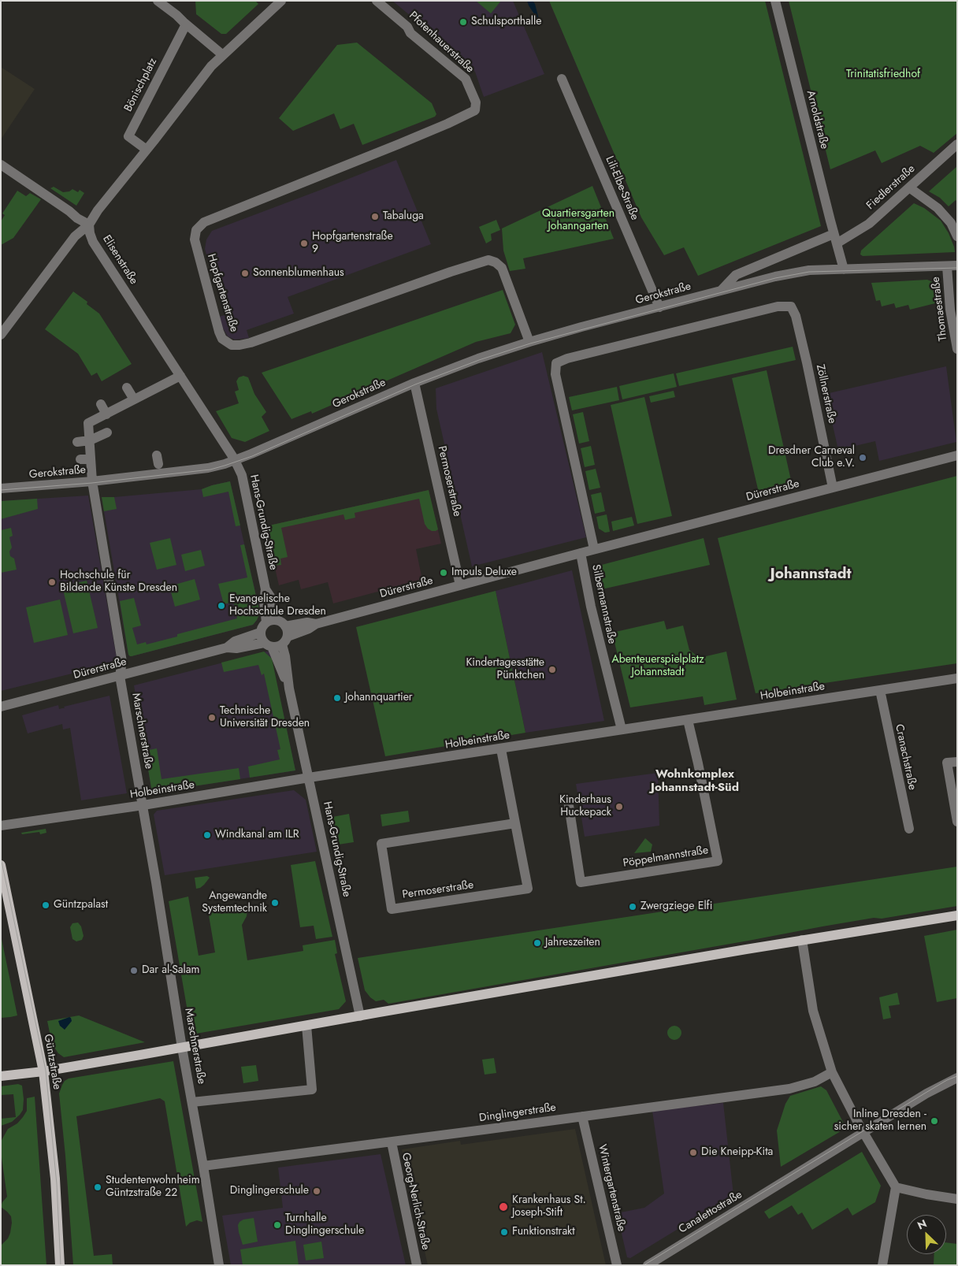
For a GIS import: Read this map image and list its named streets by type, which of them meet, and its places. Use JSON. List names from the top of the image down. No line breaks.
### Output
{"streets":{"main road":["Güntzstraße"],"street":["Pfotenhauerstraße","Bönischplatz","Arnoldstraße","Fiedlerstraße","Lili-Elbe-Straße","Elisenstraße","Hopfgartenstraße","Gerokstraße","Thomaestraße","Zöllnerstraße","Permoserstraße","Dürerstraße","Hans-Grundig-Straße","Silbermannstraße","Holbeinstraße","Marschnerstraße","Cranachstraße","Pöppelmannstraße","Dinglingerstraße","Wintergartenstraße","Georg-Nerlich-Straße","Canalettostraße"]},"crossings":[["Pfotenhauerstraße","Hopfgartenstraße"],["Arnoldstraße","Fiedlerstraße"],["Lili-Elbe-Straße","Gerokstraße"],["Elisenstraße","Gerokstraße"],["Elisenstraße","Hans-Grundig-Straße"],["Hopfgartenstraße","Gerokstraße"],["Gerokstraße","Thomaestraße"],["Gerokstraße","Permoserstraße"],["Gerokstraße","Hans-Grundig-Straße"],["Gerokstraße","Marschnerstraße"],["Zöllnerstraße","Dürerstraße"],["Permoserstraße","Dürerstraße"],["Permoserstraße","Holbeinstraße"],["Dürerstraße","Hans-Grundig-Straße"],["Dürerstraße","Silbermannstraße"],["Dürerstraße","Marschnerstraße"],["Hans-Grundig-Straße","Holbeinstraße"],["Silbermannstraße","Holbeinstraße"],["Holbeinstraße","Marschnerstraße"],["Holbeinstraße","Cranachstraße"],["Holbeinstraße","Pöppelmannstraße"],["Marschnerstraße","Dinglingerstraße"],["Dinglingerstraße","Wintergartenstraße"],["Dinglingerstraße","Georg-Nerlich-Straße"]],"districts":["Johannstadt","Wohnkomplex Johannstadt-Süd"],"parks":["Trinitatisfriedhof","Quartiersgarten Johanngarten","Abenteuerspielplatz Johannstadt"],"places":["Schulsporthalle","Tabaluga","Hopfgartenstraße 9","Sonnenblumenhaus","Dresdner Carneval Club e.V.","Impuls Deluxe","Hochschule für Bildende Künste Dresden","Evangelische Hochschule Dresden","Kindertagesstätte Pünktchen","Johannquartier","Technische Universität Dresden","Kinderhaus Huckepack","Windkanal am ILR","Angewandte Systemtechnik","Güntzpalast","Zwergziege Elfi","Jahreszeiten","Dar al-Salam","Inline Dresden - sicher skaten lernen","Die Kneipp-Kita","Studentenwohnheim Güntzstraße 22","Dinglingerschule","Krankenhaus St. Joseph-Stift","Turnhalle Dinglingerschule","Funktionstrakt"],"north":"top left"}
